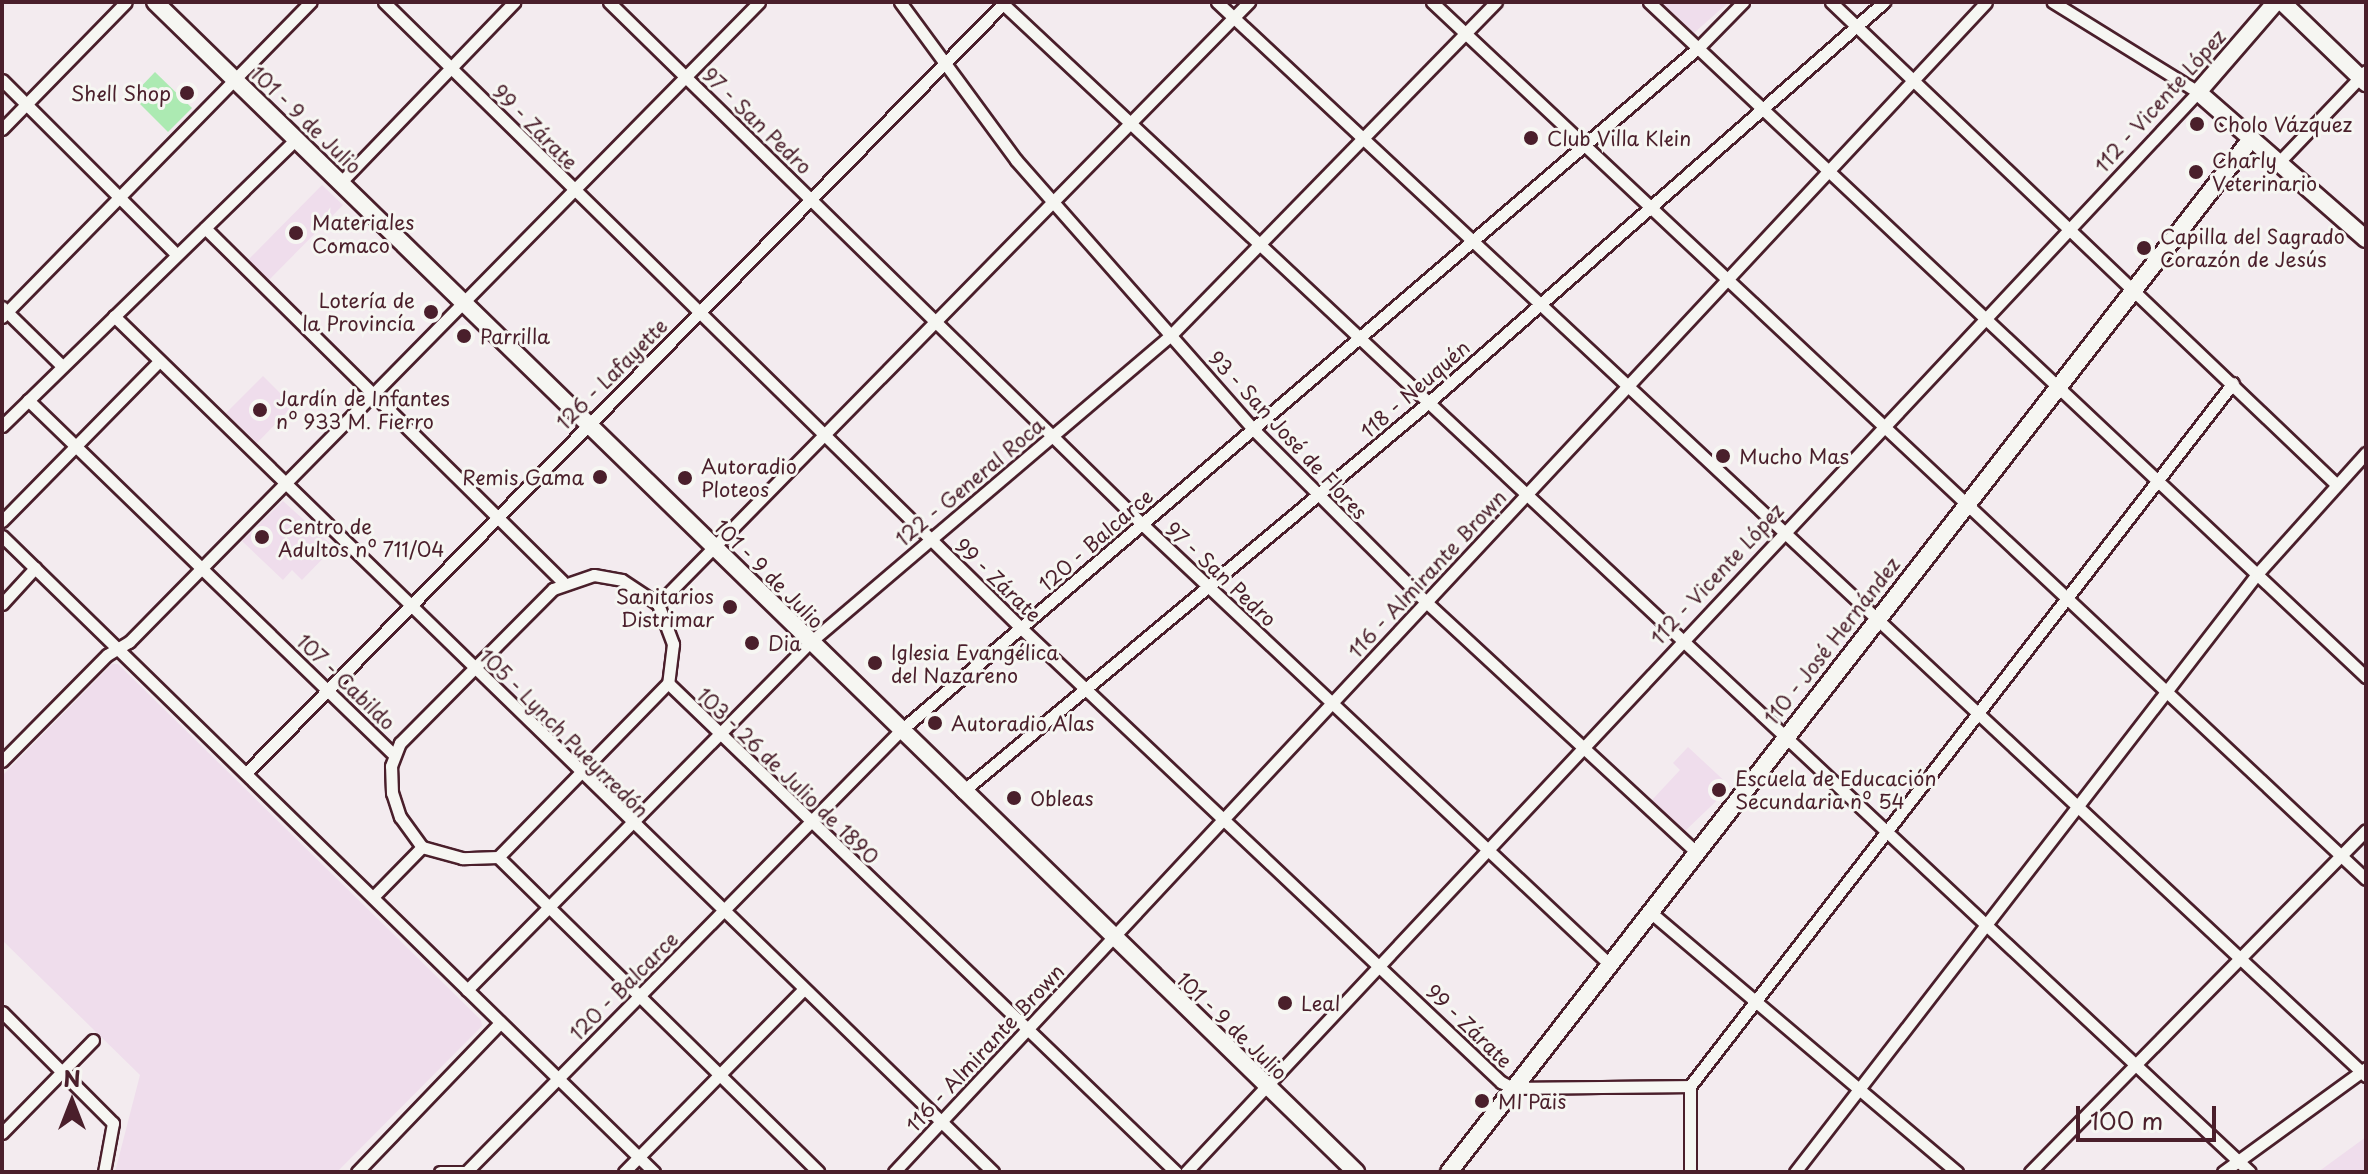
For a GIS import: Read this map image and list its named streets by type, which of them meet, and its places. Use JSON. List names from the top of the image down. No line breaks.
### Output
{"streets":{"street":["112 - Vicente López","101 - 9 de Julio","97 - San Pedro","99 - Zárate","126 - Lafayette","118 - Neuquén","93 - San José de Flores","122 - General Roca","120 - Balcarce","116 - Almirante Brown","110 - José Hernández","107 - Cabildo","105 - Lynch Pueyrredón","103 - 26 de Julio de 1890"]},"crossings":[["112 - Vicente López","101 - 9 de Julio"],["112 - Vicente López","97 - San Pedro"],["112 - Vicente López","99 - Zárate"],["112 - Vicente López","93 - San José de Flores"],["101 - 9 de Julio","126 - Lafayette"],["101 - 9 de Julio","118 - Neuquén"],["101 - 9 de Julio","122 - General Roca"],["101 - 9 de Julio","120 - Balcarce"],["101 - 9 de Julio","116 - Almirante Brown"],["97 - San Pedro","126 - Lafayette"],["97 - San Pedro","118 - Neuquén"],["97 - San Pedro","122 - General Roca"],["97 - San Pedro","120 - Balcarce"],["97 - San Pedro","116 - Almirante Brown"],["97 - San Pedro","110 - José Hernández"],["99 - Zárate","126 - Lafayette"],["99 - Zárate","118 - Neuquén"],["99 - Zárate","122 - General Roca"],["99 - Zárate","120 - Balcarce"],["99 - Zárate","116 - Almirante Brown"],["99 - Zárate","110 - José Hernández"],["126 - Lafayette","93 - San José de Flores"],["126 - Lafayette","107 - Cabildo"],["126 - Lafayette","105 - Lynch Pueyrredón"],["118 - Neuquén","93 - San José de Flores"],["93 - San José de Flores","122 - General Roca"],["93 - San José de Flores","120 - Balcarce"],["93 - San José de Flores","116 - Almirante Brown"],["93 - San José de Flores","110 - José Hernández"],["122 - General Roca","105 - Lynch Pueyrredón"],["122 - General Roca","103 - 26 de Julio de 1890"],["120 - Balcarce","105 - Lynch Pueyrredón"],["120 - Balcarce","103 - 26 de Julio de 1890"],["116 - Almirante Brown","105 - Lynch Pueyrredón"],["116 - Almirante Brown","103 - 26 de Julio de 1890"]],"places":["Shell Shop","Cholo Vázquez","Club Villa Klein","Charly Veterinario","Materiales Comaco","Capilla del Sagrado Corazón de Jesús","Lotería de la Provincía","Parrilla","Jardín de Infantes nº 933 M. Fierro","Mucho Mas","Remis Gama","Autoradio Ploteos","Centro de Adultos nº 711/04","Sanitarios Distrimar","Dia","Iglesia Evangélica del Nazareno","Autoradio Alas","Escuela de Educación Secundaria nº 54","Obleas","Leal","MI Pais"],"scale_bar":"100 m","north":"top"}
